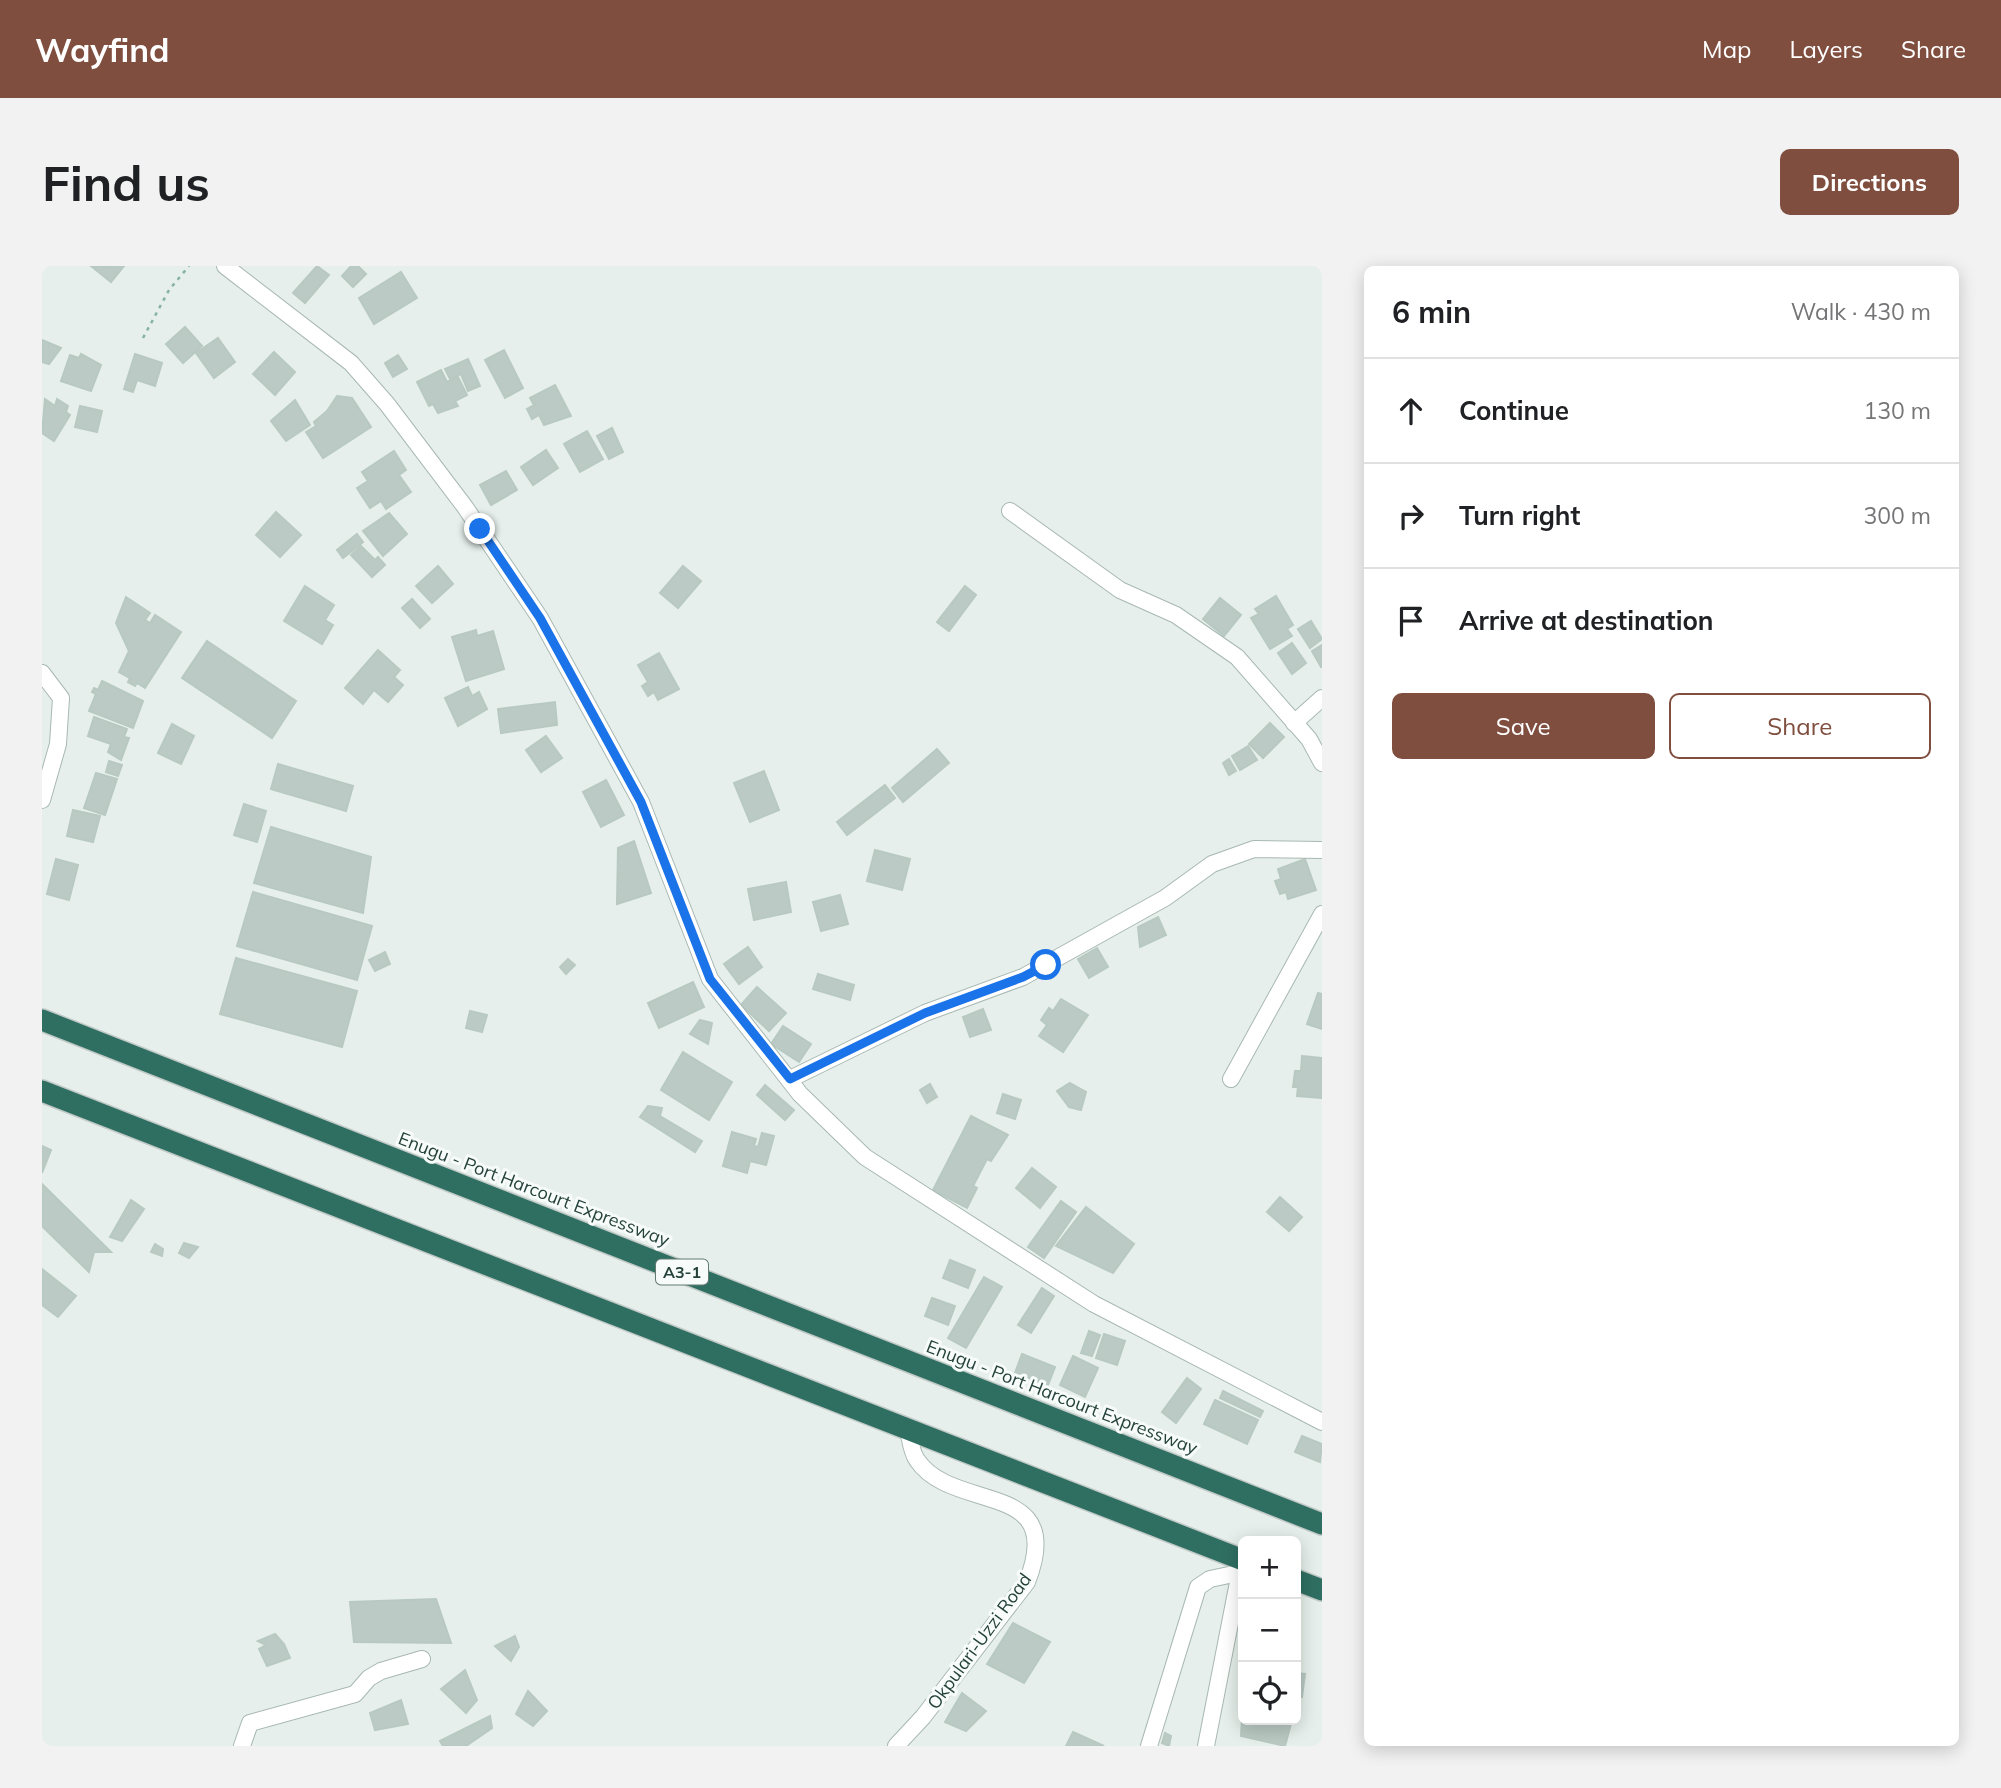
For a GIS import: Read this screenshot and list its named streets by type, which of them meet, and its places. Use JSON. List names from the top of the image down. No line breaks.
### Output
{"streets":{"highway":["Enugu - Port Harcourt Expressway","A3-1"],"street":["Okpulari-Uzzi Road"]},"page":{"header":"Wayfind","nav":["Map","Layers","Share"],"buttons":["Directions",["Save","Share"]],"title":"Find us","heading":["6 min","Walk · 430 m"],"list":[["Continue","130 m"],["Turn right","300 m"],"Arrive at destination"],"map_buttons":["+","−"]}}
